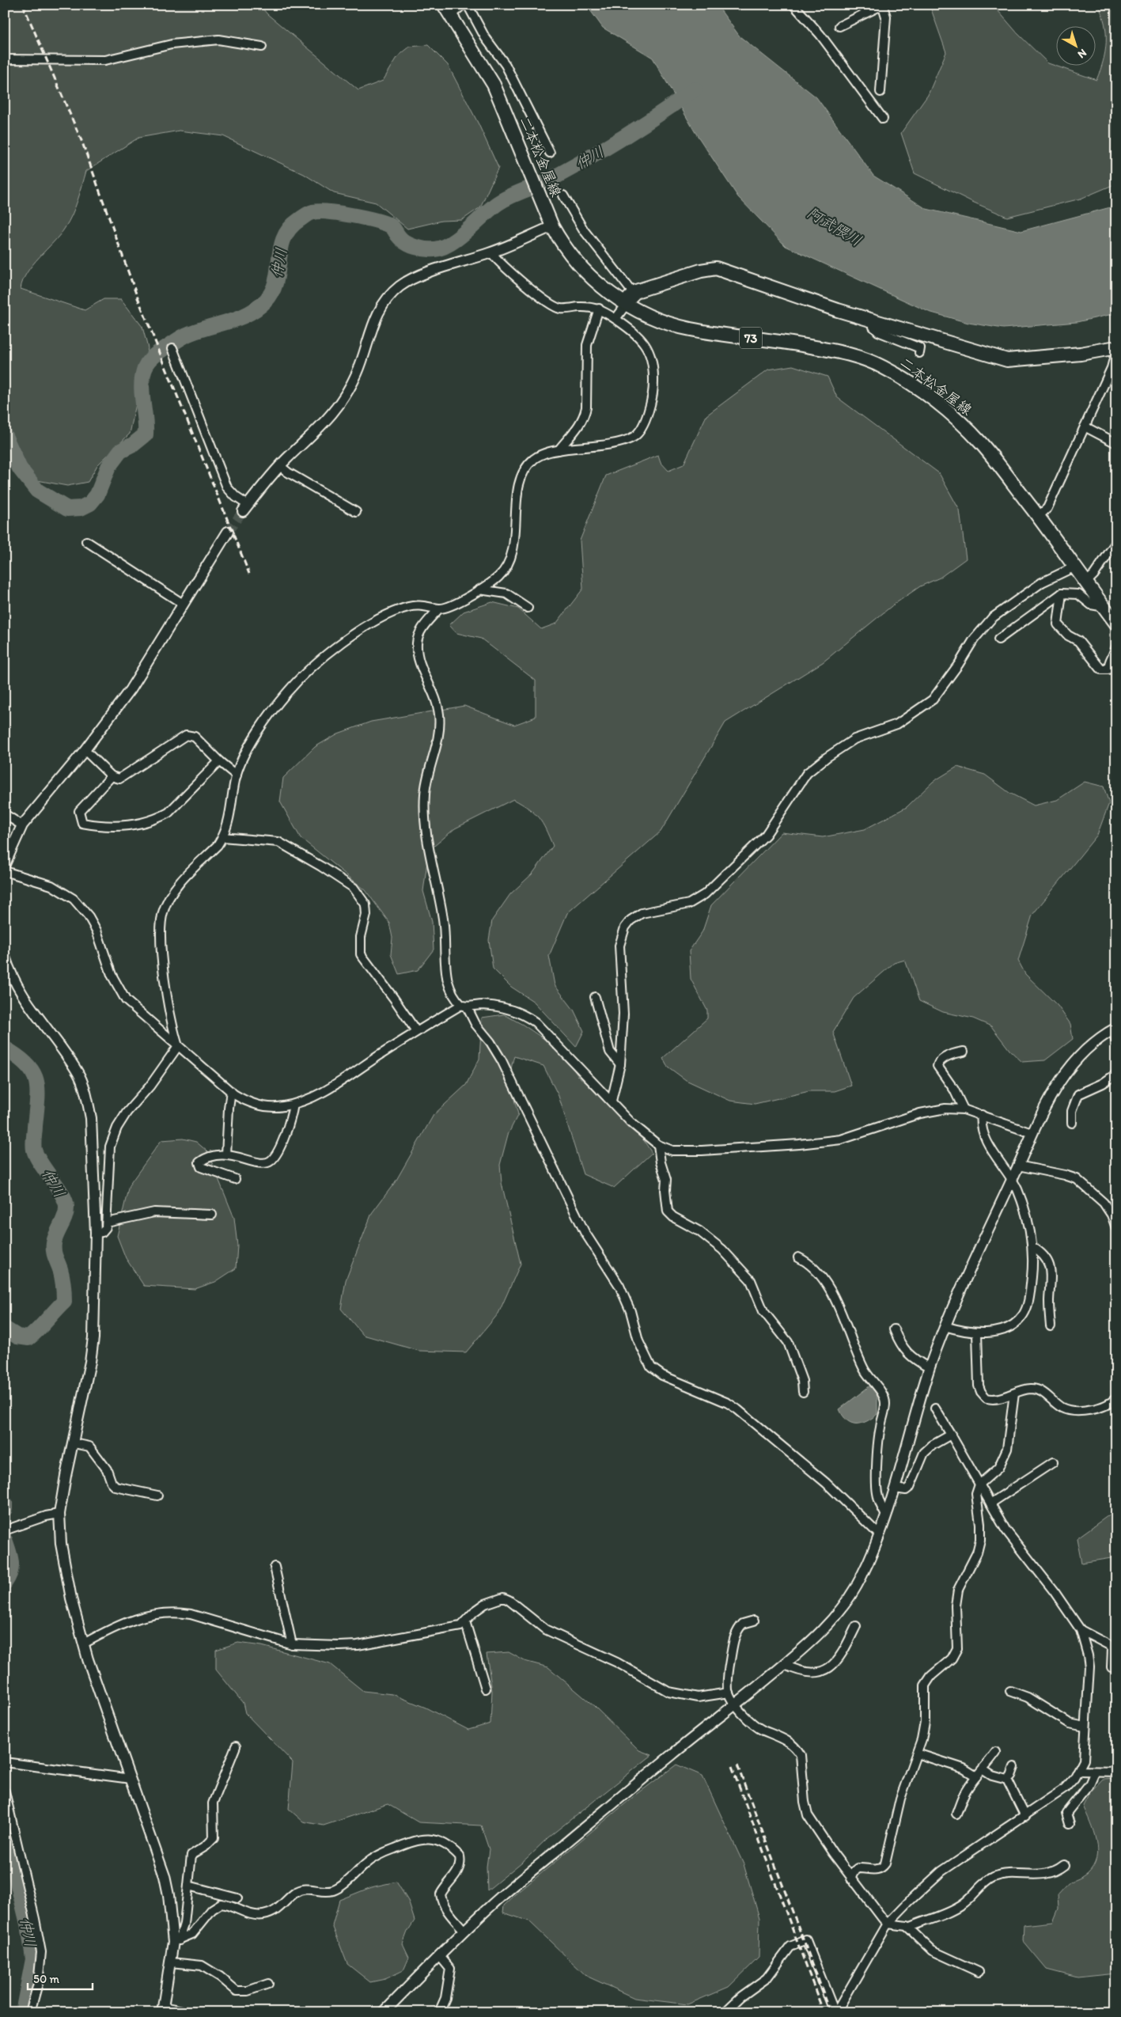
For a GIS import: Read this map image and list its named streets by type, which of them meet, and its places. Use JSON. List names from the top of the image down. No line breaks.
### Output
{"streets":{"main road":["二本松金屋線","73"]},"water":["仲川","阿武隈川"],"scale_bar":"50 m","north":"bottom right"}
